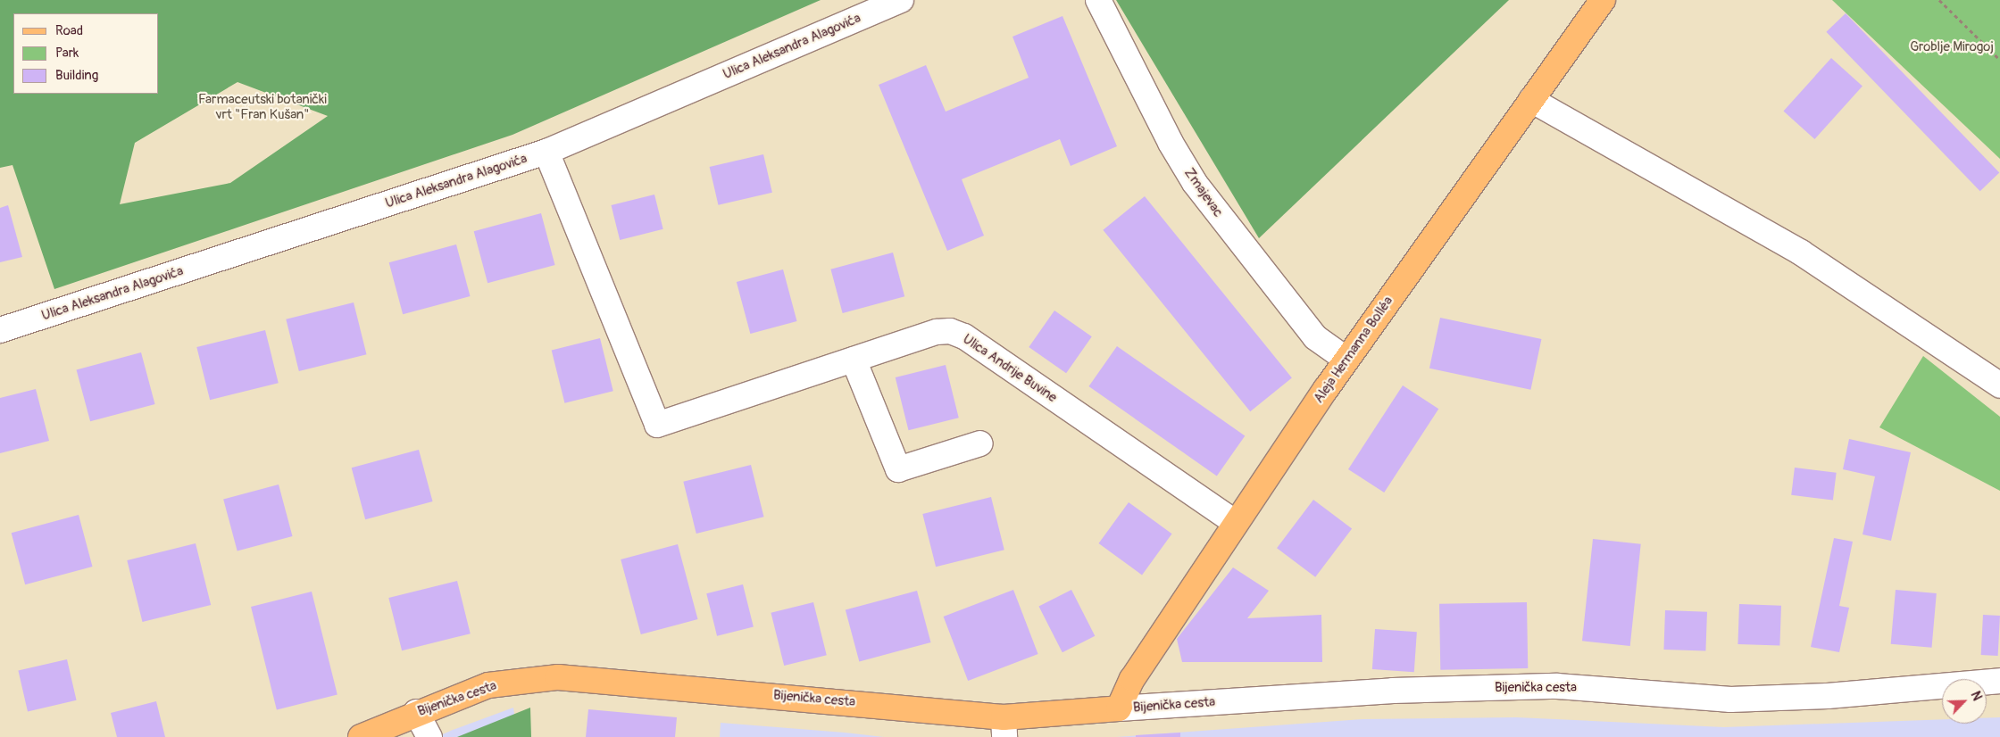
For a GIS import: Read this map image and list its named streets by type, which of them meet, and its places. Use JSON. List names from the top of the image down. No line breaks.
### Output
{"streets":{"main road":["Aleja Hermanna Bolléa","Bijenička cesta"],"street":["Ulica Aleksandra Alagovića","Zmajevac","Ulica Andrije Buvine"]},"crossings":[["Ulica Aleksandra Alagovića","Ulica Andrije Buvine"],["Zmajevac","Aleja Hermanna Bolléa"],["Aleja Hermanna Bolléa","Ulica Andrije Buvine"],["Aleja Hermanna Bolléa","Bijenička cesta"]],"parks":["Groblje Mirogoj","Farmaceutski botanički vrt \"Fran Kušan\""],"legend":["Road","Park","Building"],"north":"top right"}
